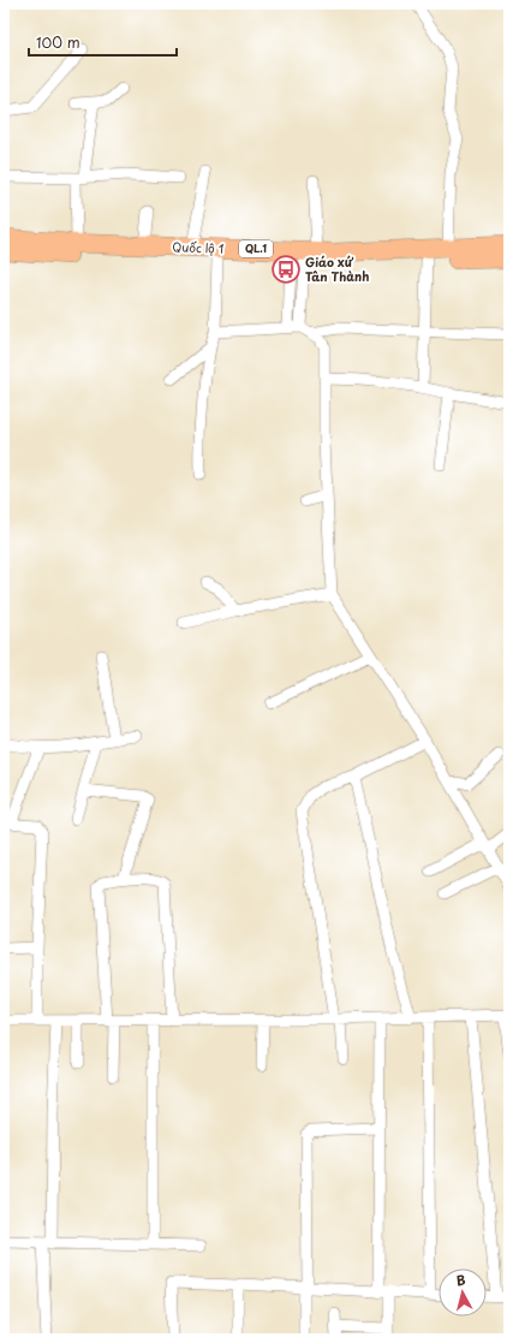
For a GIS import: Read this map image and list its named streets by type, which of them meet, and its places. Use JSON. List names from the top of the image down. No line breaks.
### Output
{"streets":{"highway":["Quốc lộ 1","QL.1"]},"places":{"bus stop":["Giáo xứ Tân Thành"]},"scale_bar":"100 m","north":"top"}
